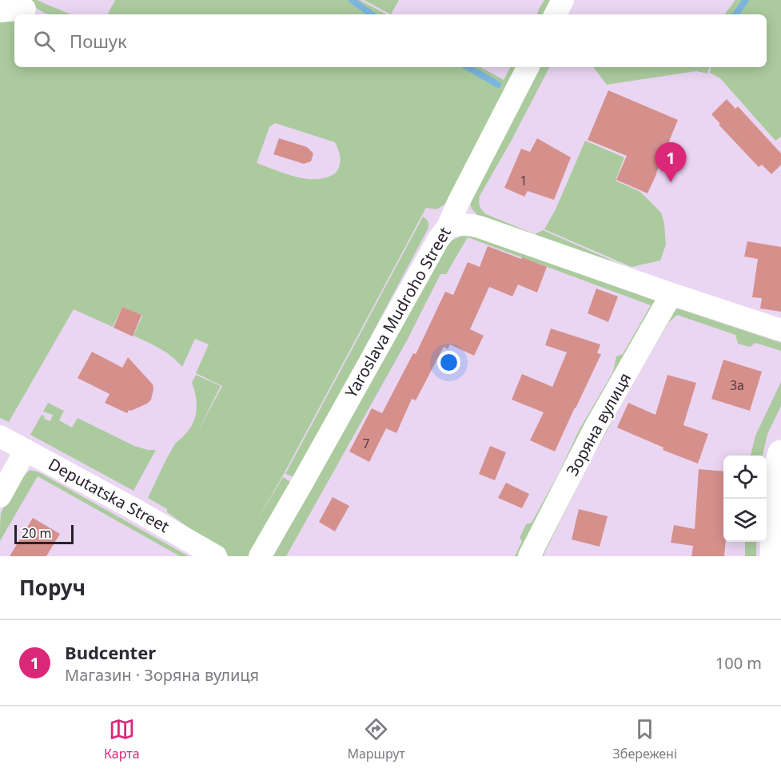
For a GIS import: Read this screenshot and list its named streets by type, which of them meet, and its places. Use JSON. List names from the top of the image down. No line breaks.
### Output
{"streets":{"street":["Yaroslava Mudroho Street","Зоряна вулиця","Deputatska Street"]},"house_numbers":["1","3а","7"],"scale_bar":"20 m","page":{"search":"Пошук","pins":"1","scale":"20 m","heading":"Поруч","list":[{"mark":"1","name":"Budcenter","note":"Магазин · Зоряна вулиця","value":"100 m"}],"nav":["Карта","Маршрут","Збережені"]}}
